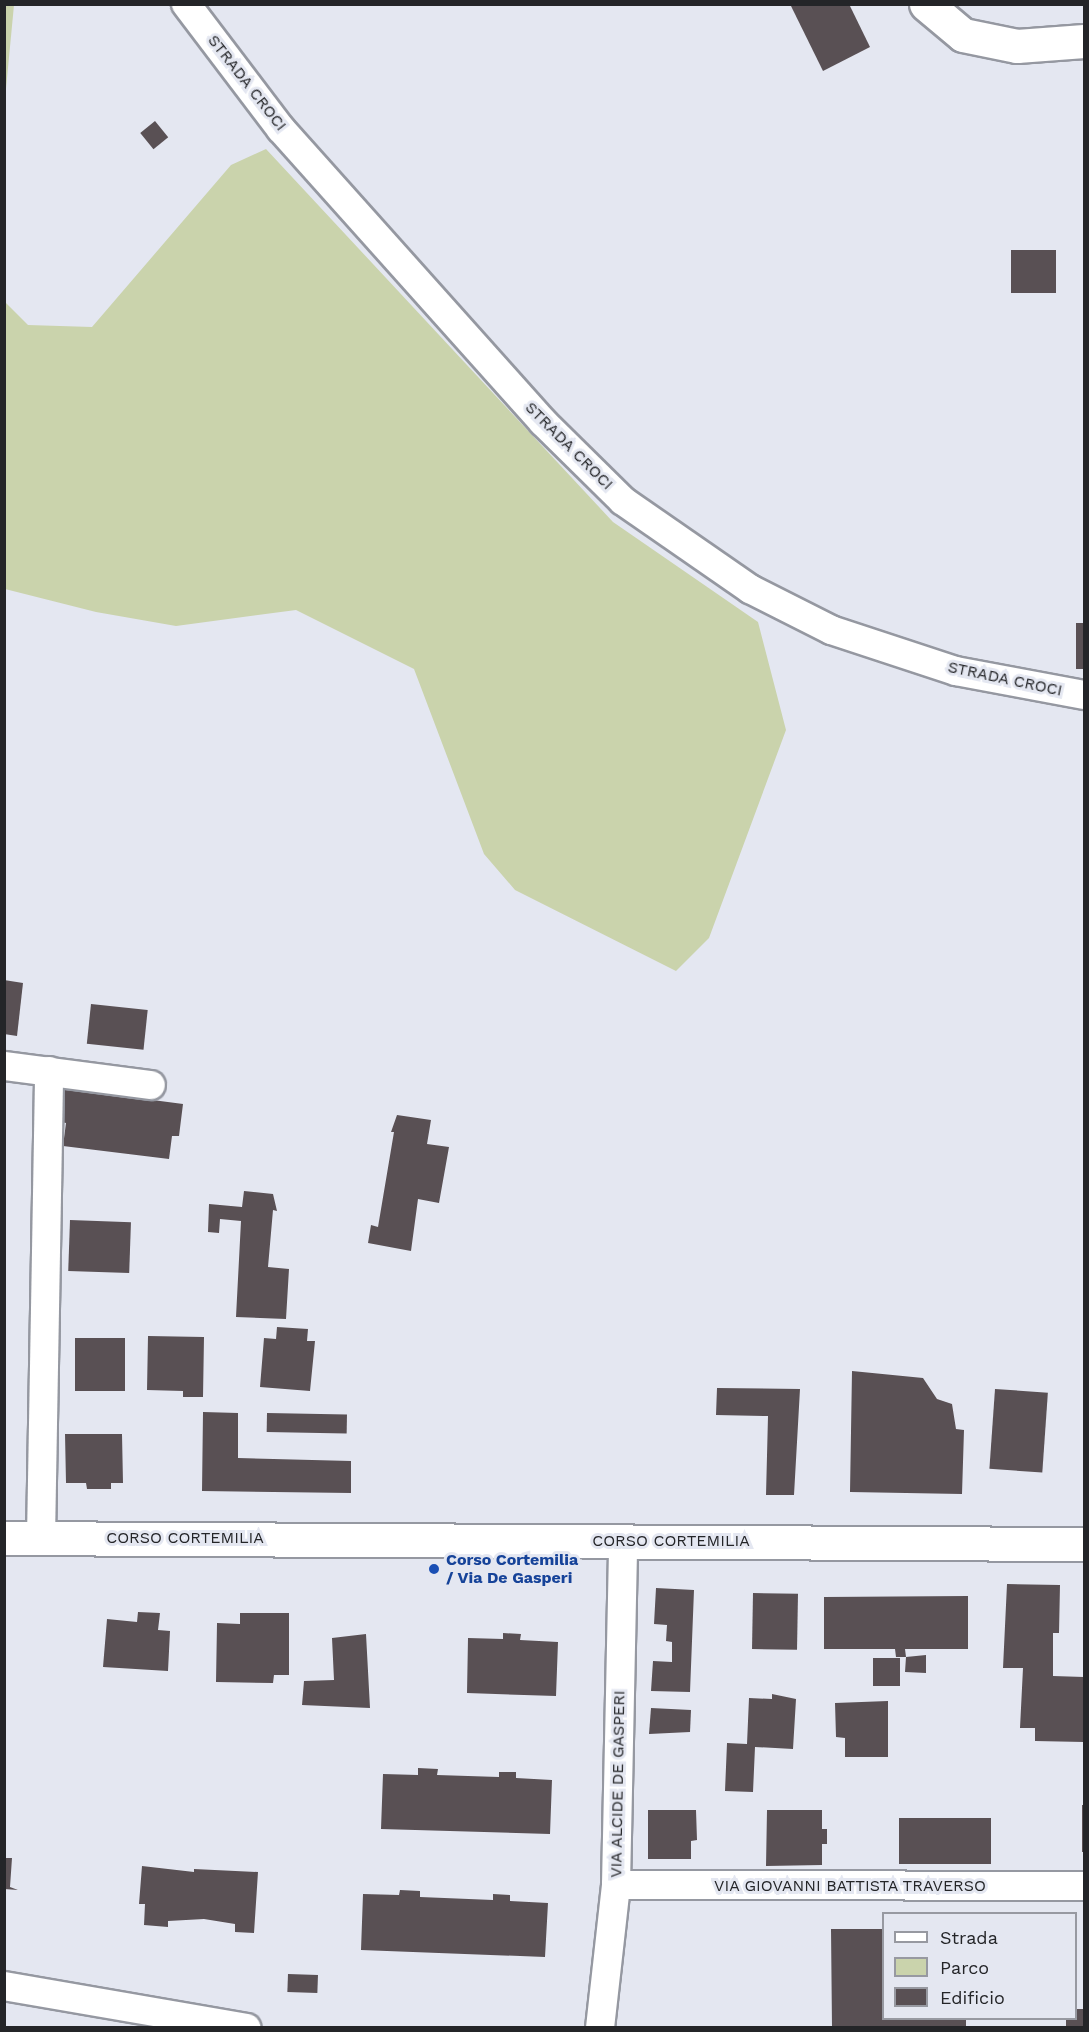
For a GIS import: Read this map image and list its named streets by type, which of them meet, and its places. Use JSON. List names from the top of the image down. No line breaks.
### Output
{"streets":{"main road":["CORSO CORTEMILIA"],"street":["STRADA CROCI","VIA ALCIDE DE GASPERI","VIA GIOVANNI BATTISTA TRAVERSO"]},"crossings":[["CORSO CORTEMILIA","VIA ALCIDE DE GASPERI"],["VIA ALCIDE DE GASPERI","VIA GIOVANNI BATTISTA TRAVERSO"]],"places":["Corso Cortemilia / Via De Gasperi"],"legend":["Strada","Parco","Edificio"]}
